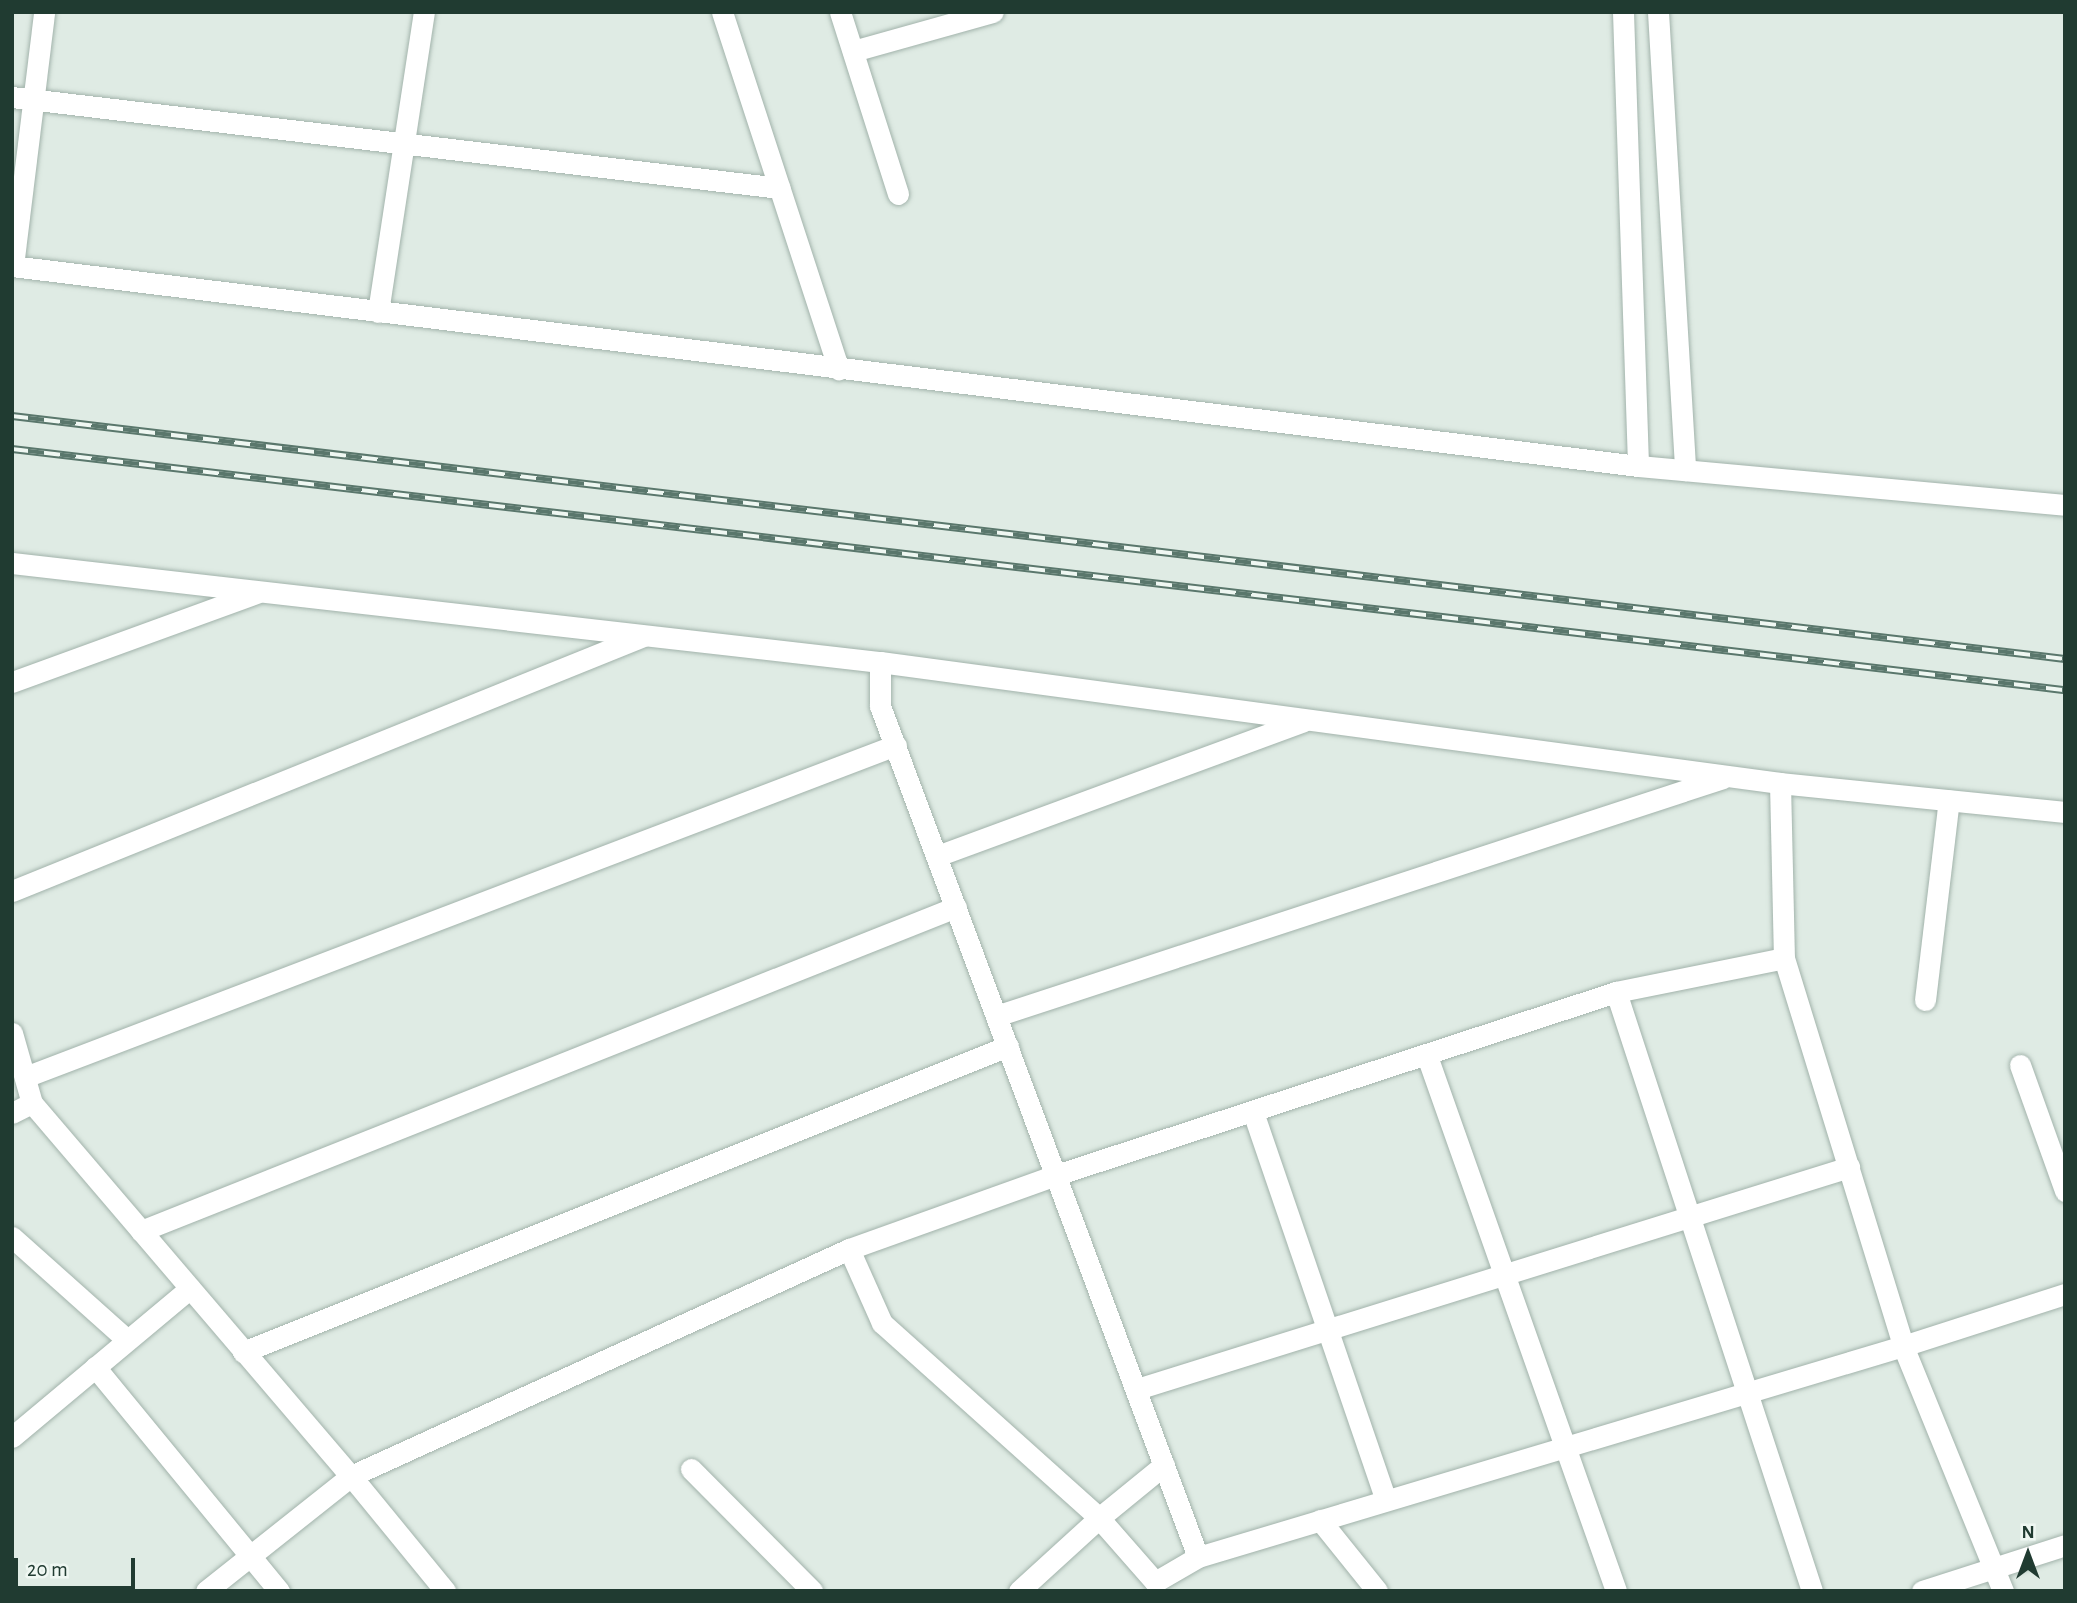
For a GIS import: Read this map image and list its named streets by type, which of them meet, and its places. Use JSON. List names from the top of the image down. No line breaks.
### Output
{"scale_bar":"20 m","north":"top"}
